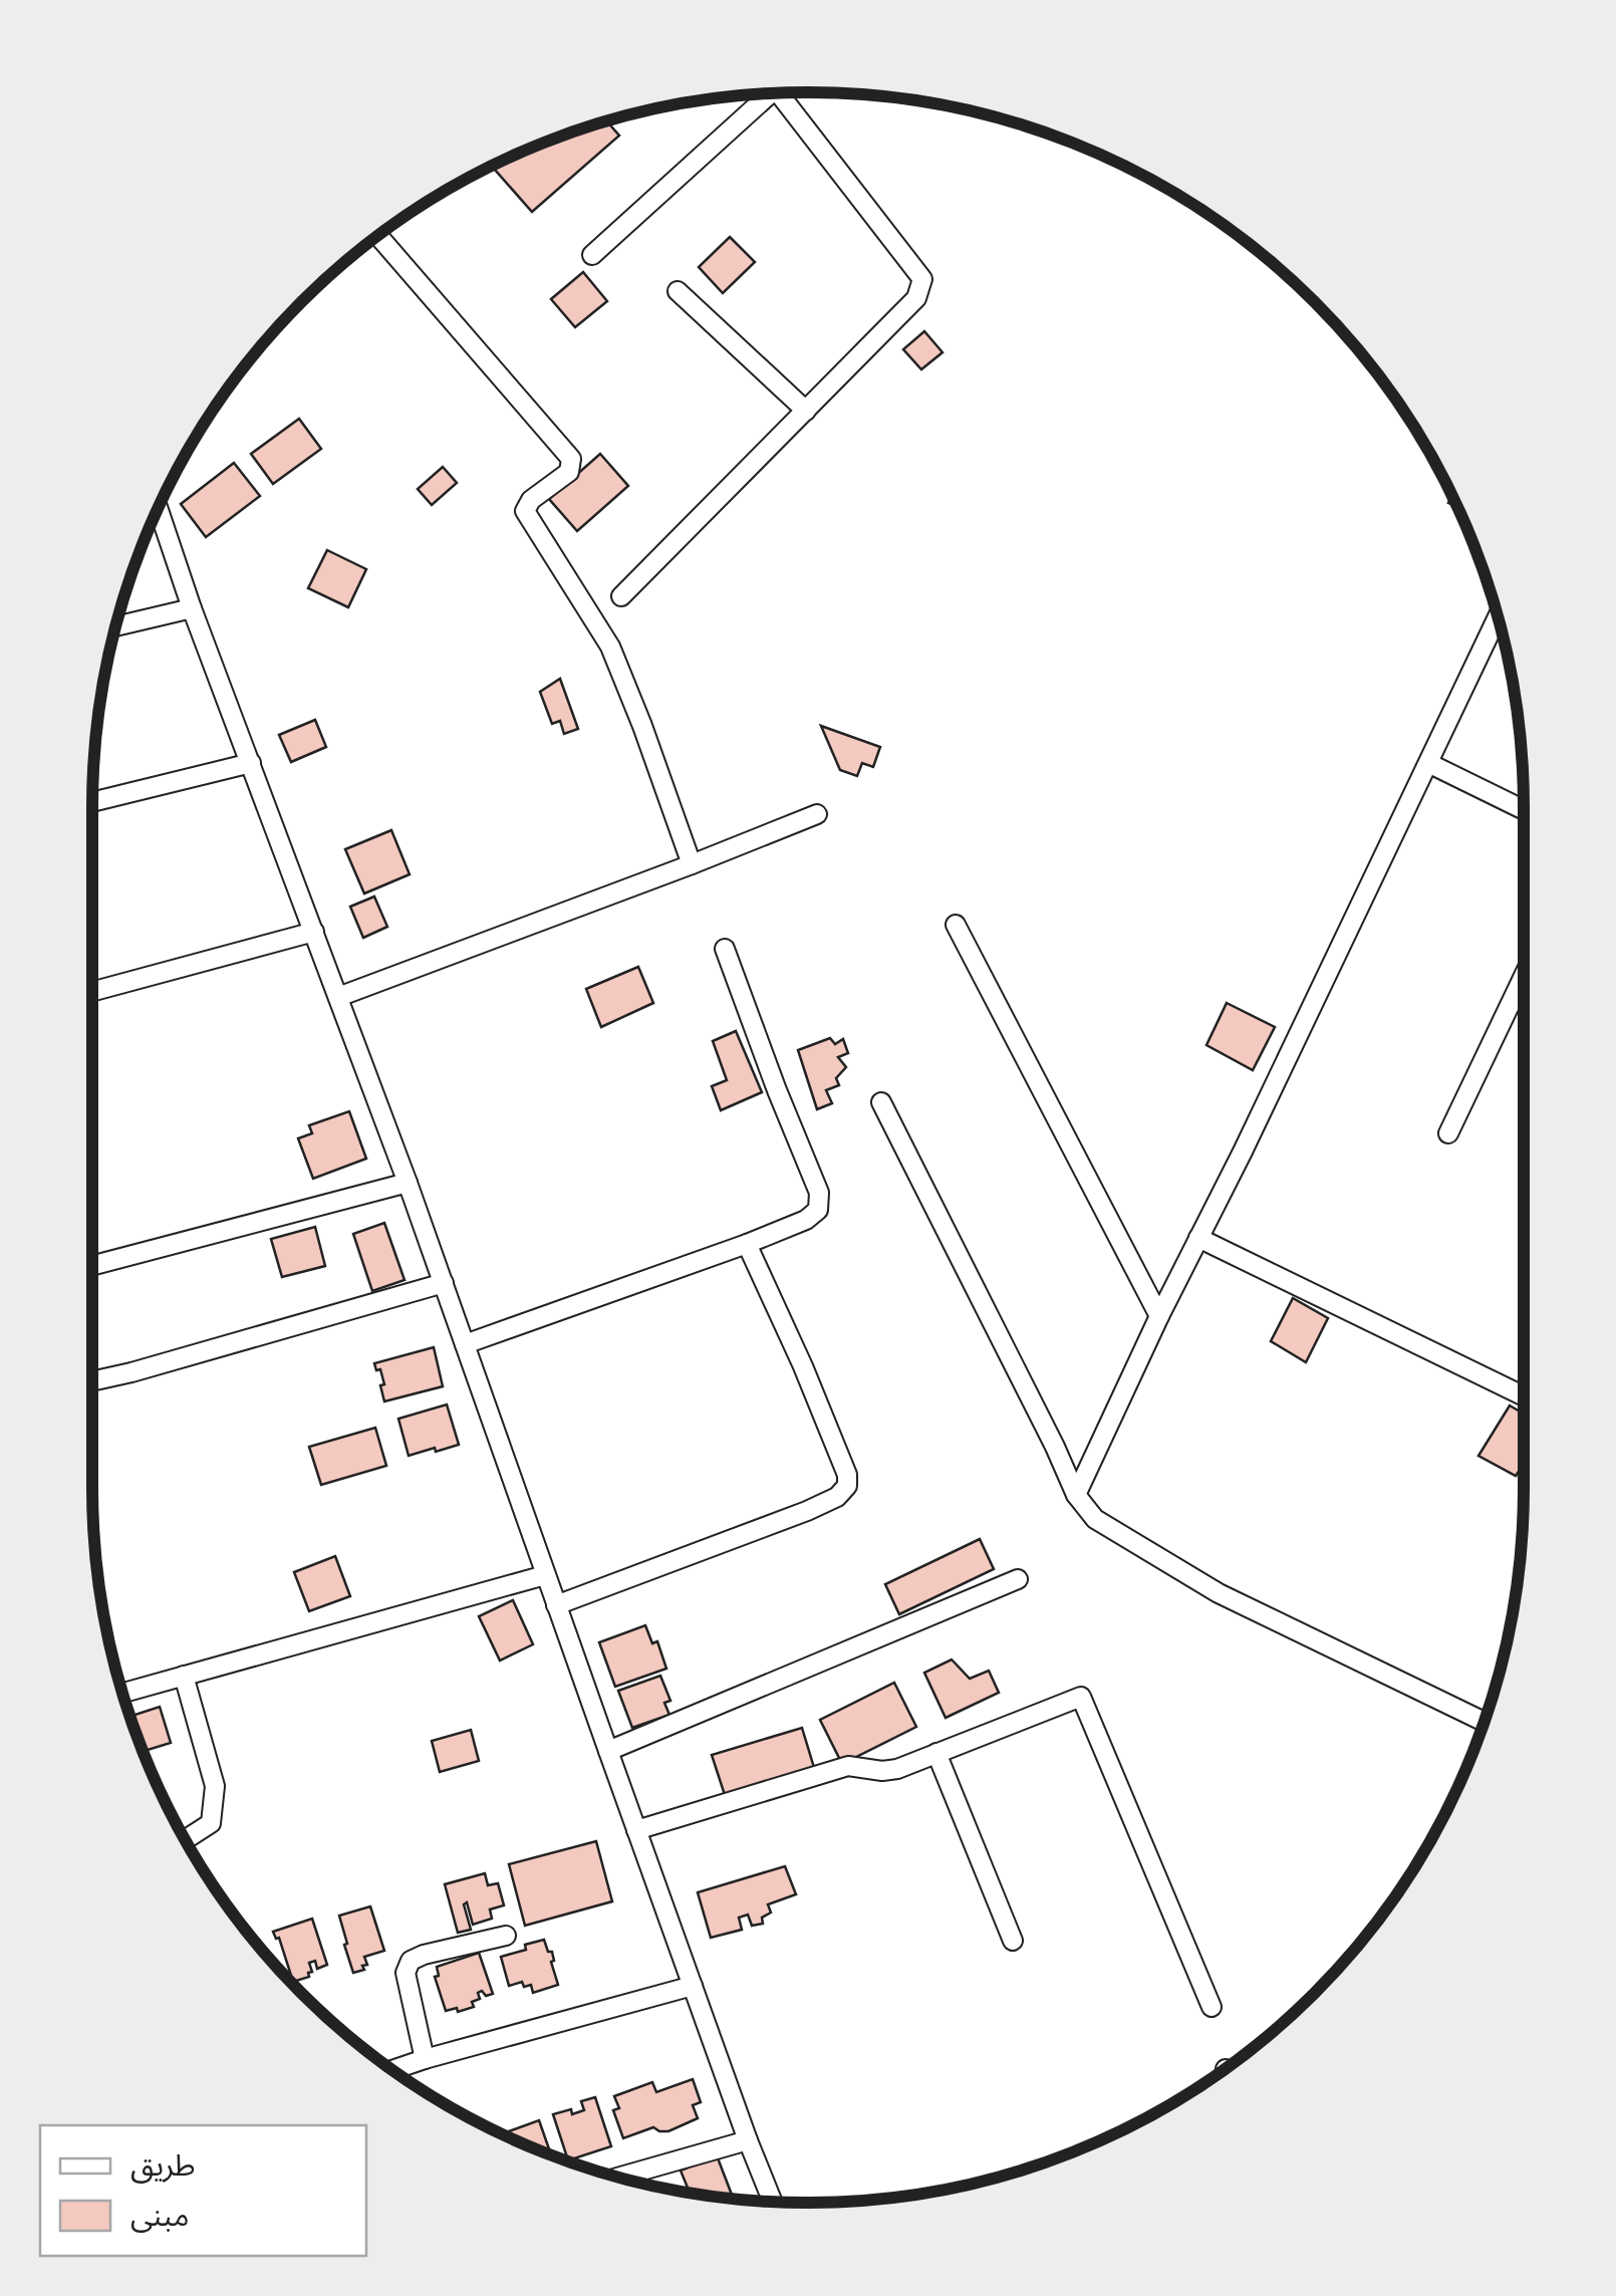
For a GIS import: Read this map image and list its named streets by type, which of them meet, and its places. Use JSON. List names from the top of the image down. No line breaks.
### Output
{"legend":["طريق","مبنى"]}
